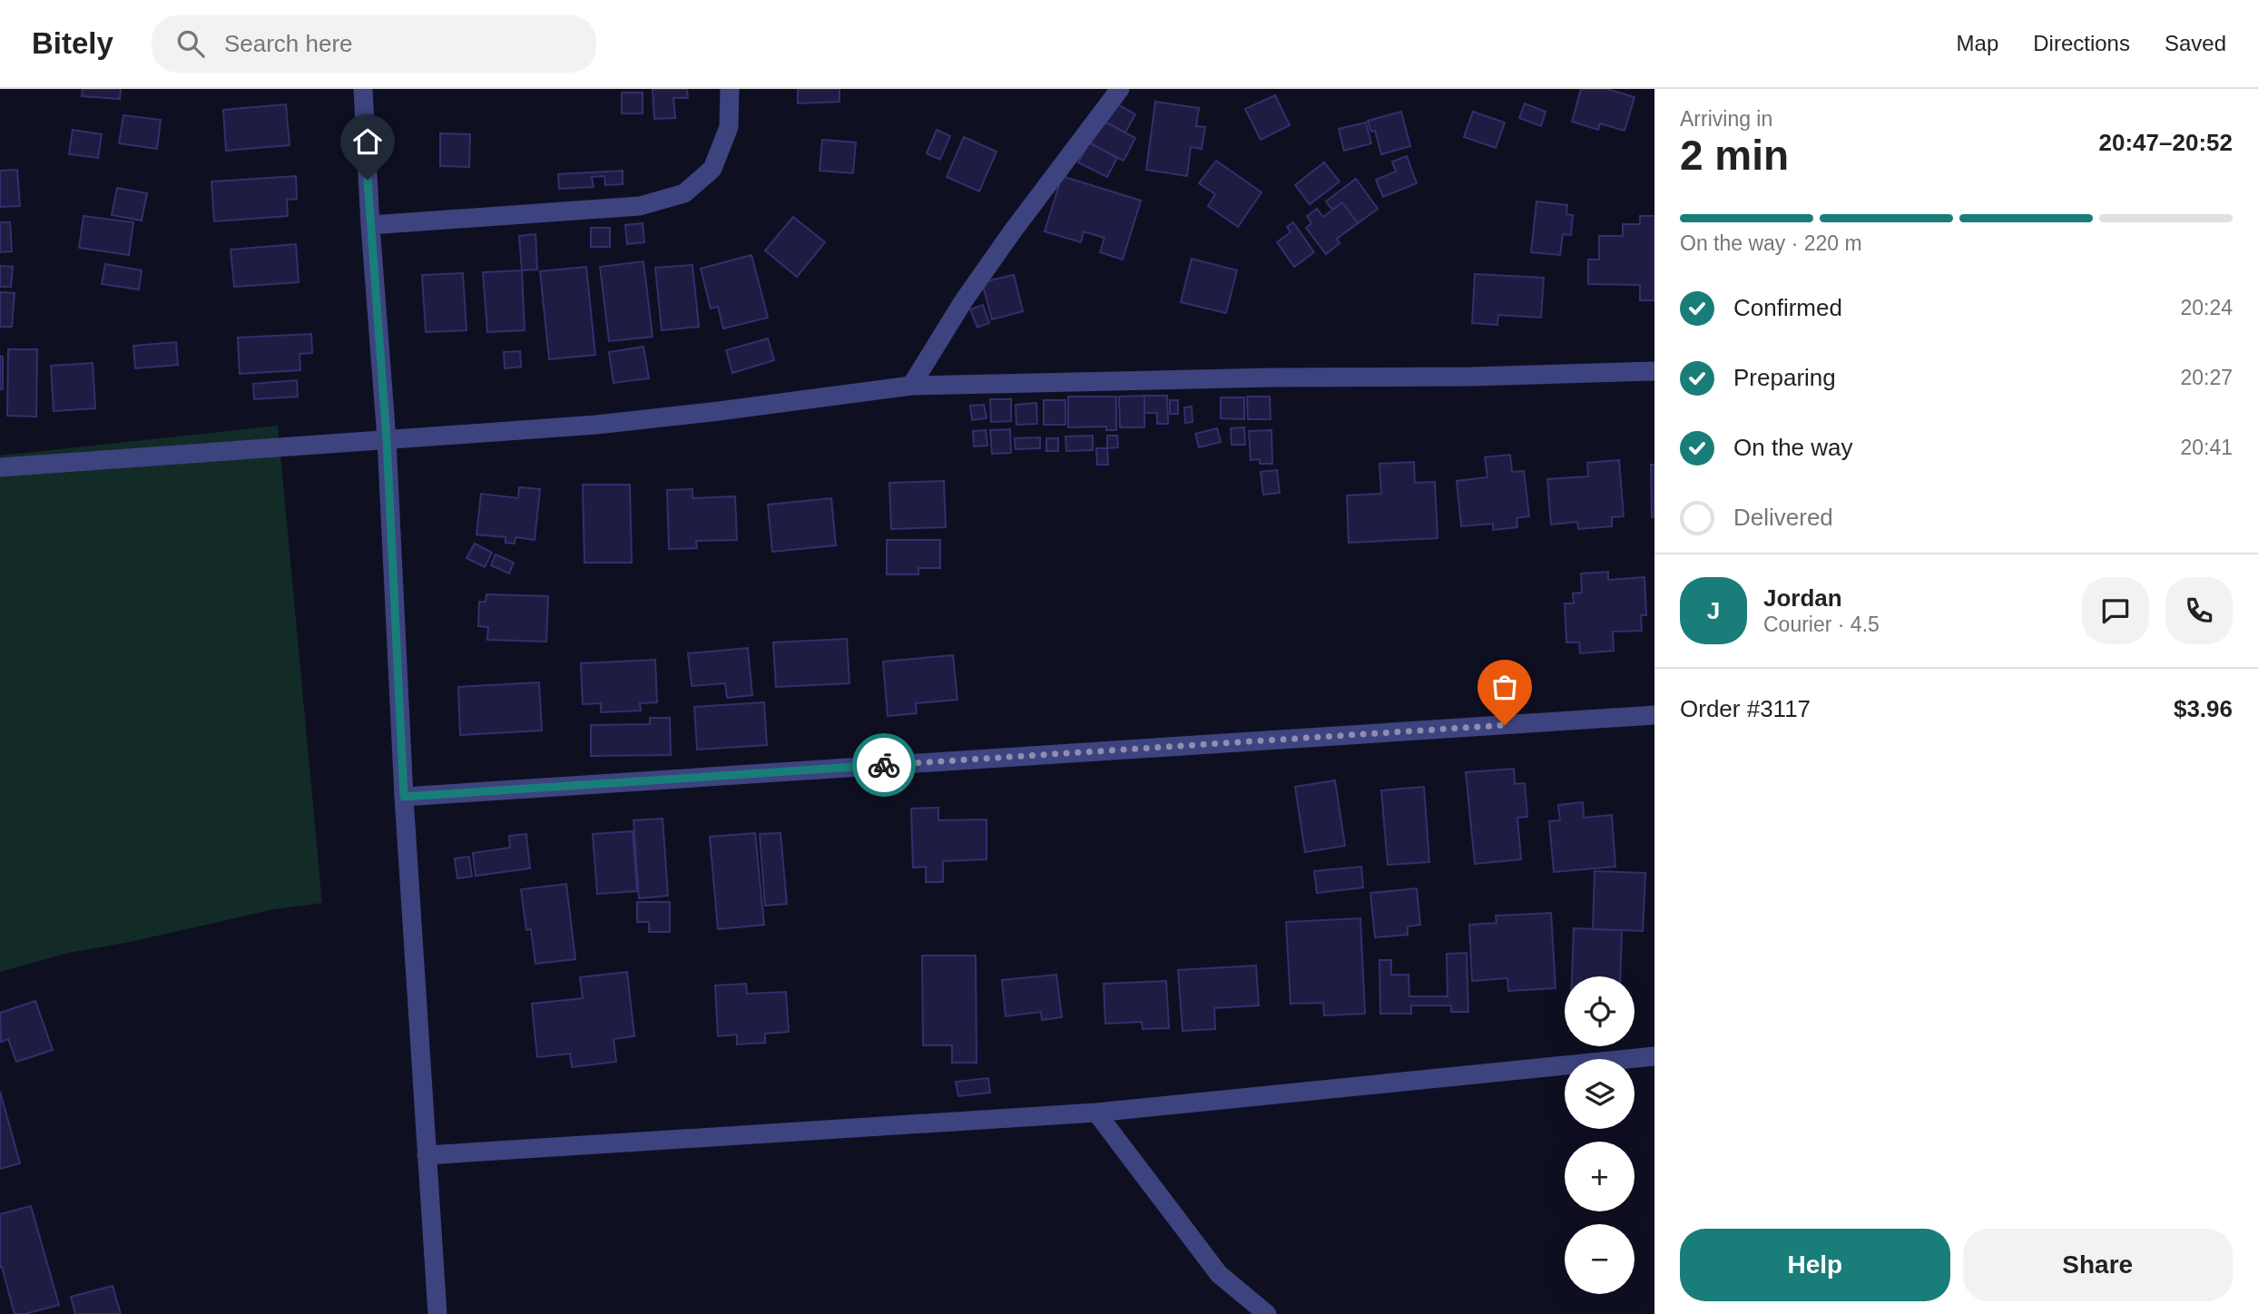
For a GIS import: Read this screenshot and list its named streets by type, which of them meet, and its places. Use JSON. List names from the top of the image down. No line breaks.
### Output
{"page":{"header":"Bitely","search":"Search here","nav":["Map","Directions","Saved"],"heading":["2 min","Arriving in","20:47–20:52"],"panel":["Jordan","Courier · 4.5","Order #3117","$3.96"],"bar":"On the way · 220 m","list":[["Confirmed","20:24"],["Preparing","20:27"],["On the way","20:41"],"Delivered"],"round":"J","map_buttons":["+","−"],"buttons":["Help","Share"]}}
